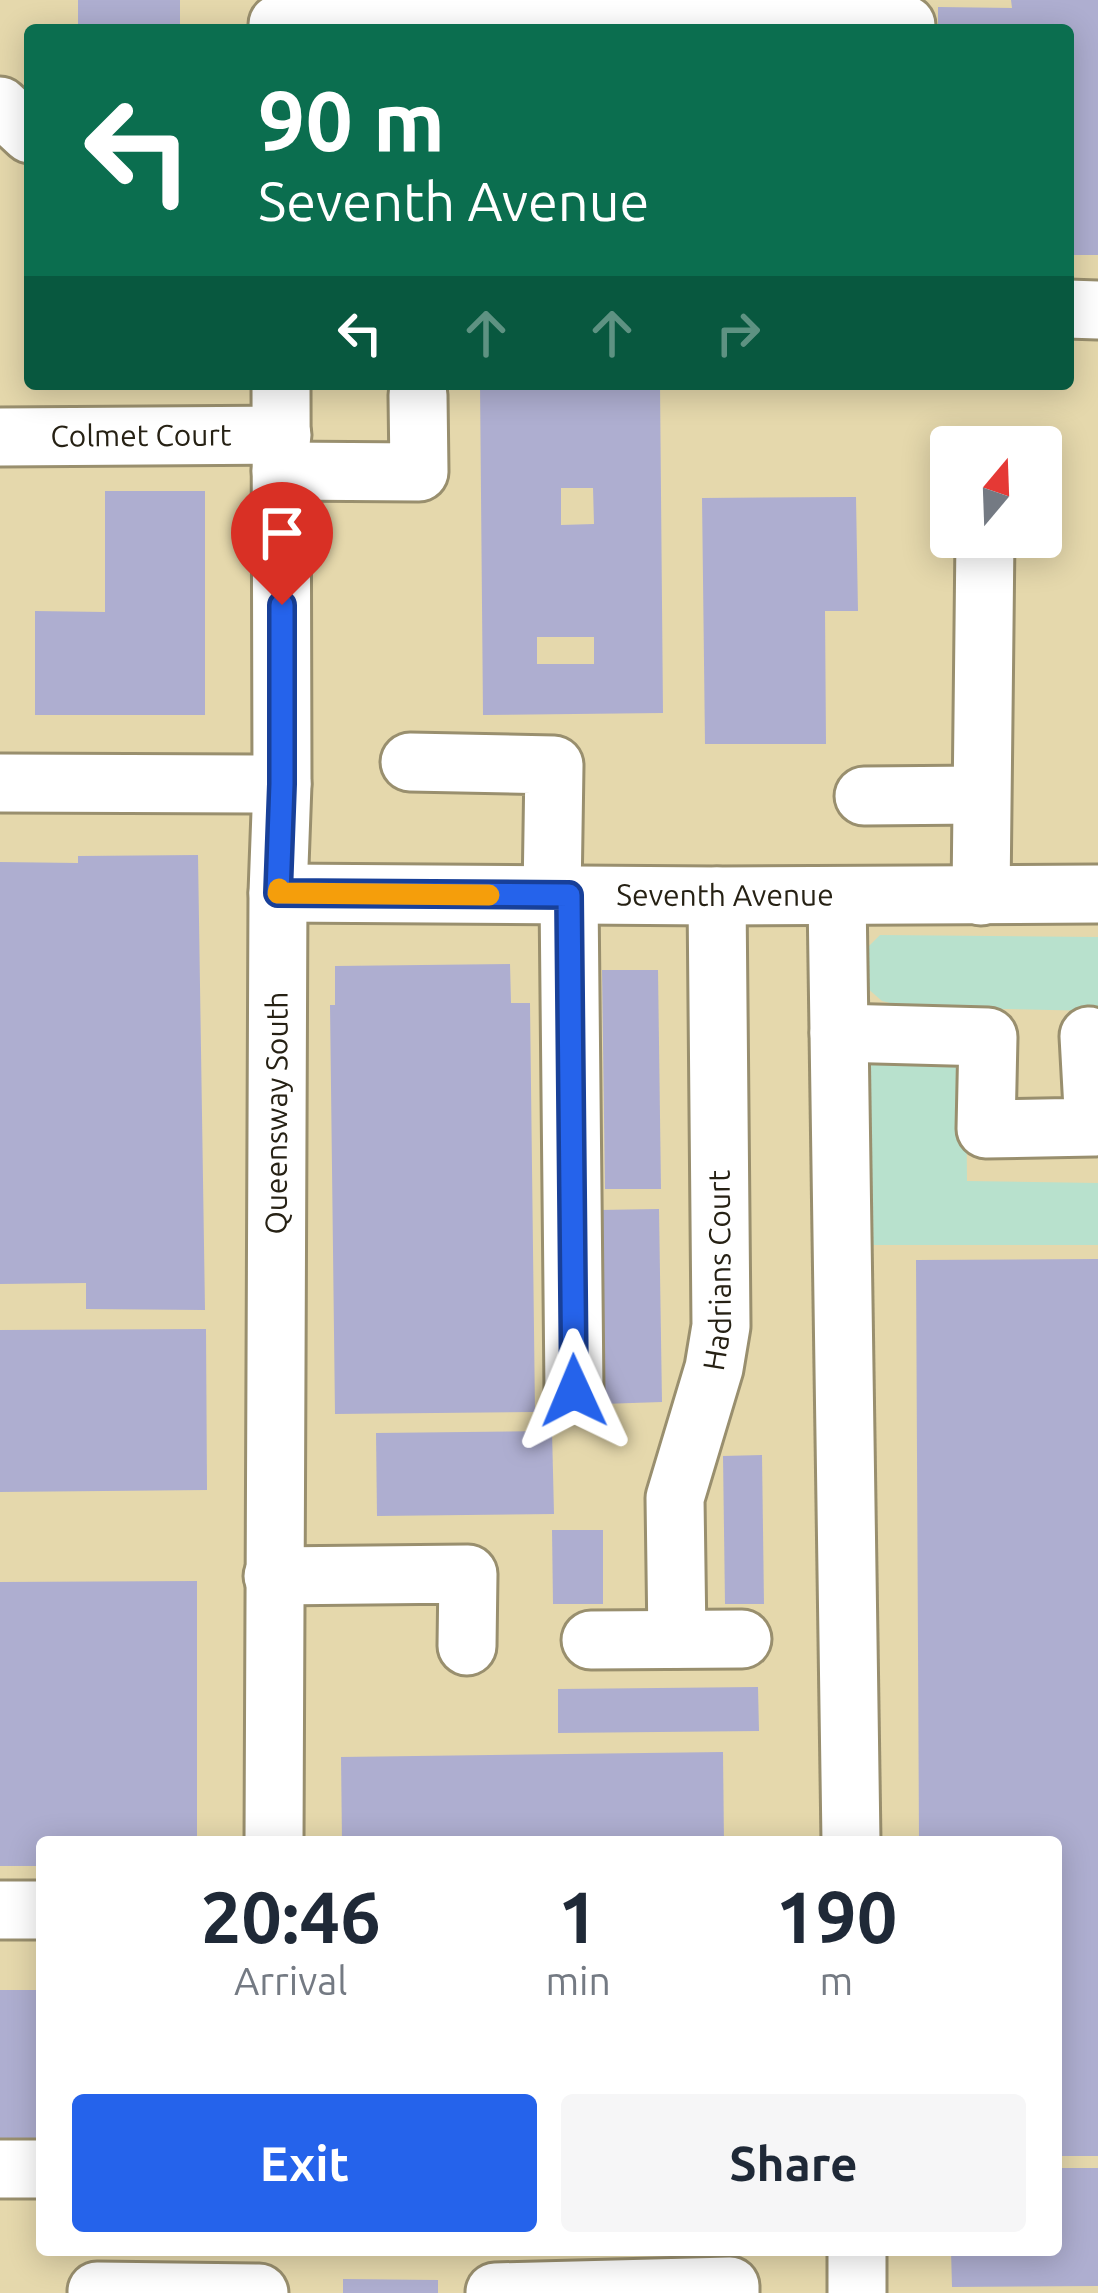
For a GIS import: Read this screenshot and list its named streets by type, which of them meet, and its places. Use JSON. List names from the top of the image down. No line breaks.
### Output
{"streets":{"street":["Colmet Court","Seventh Avenue","Queensway South","Hadrians Court"]},"crossings":[["Colmet Court","Queensway South"],["Seventh Avenue","Queensway South"],["Seventh Avenue","Hadrians Court"]],"north":"top","page":{"turn":["90 m","Seventh Avenue"],"eta":["20:46","Arrival","1","min","190","m"],"buttons":["Exit","Share"]}}
